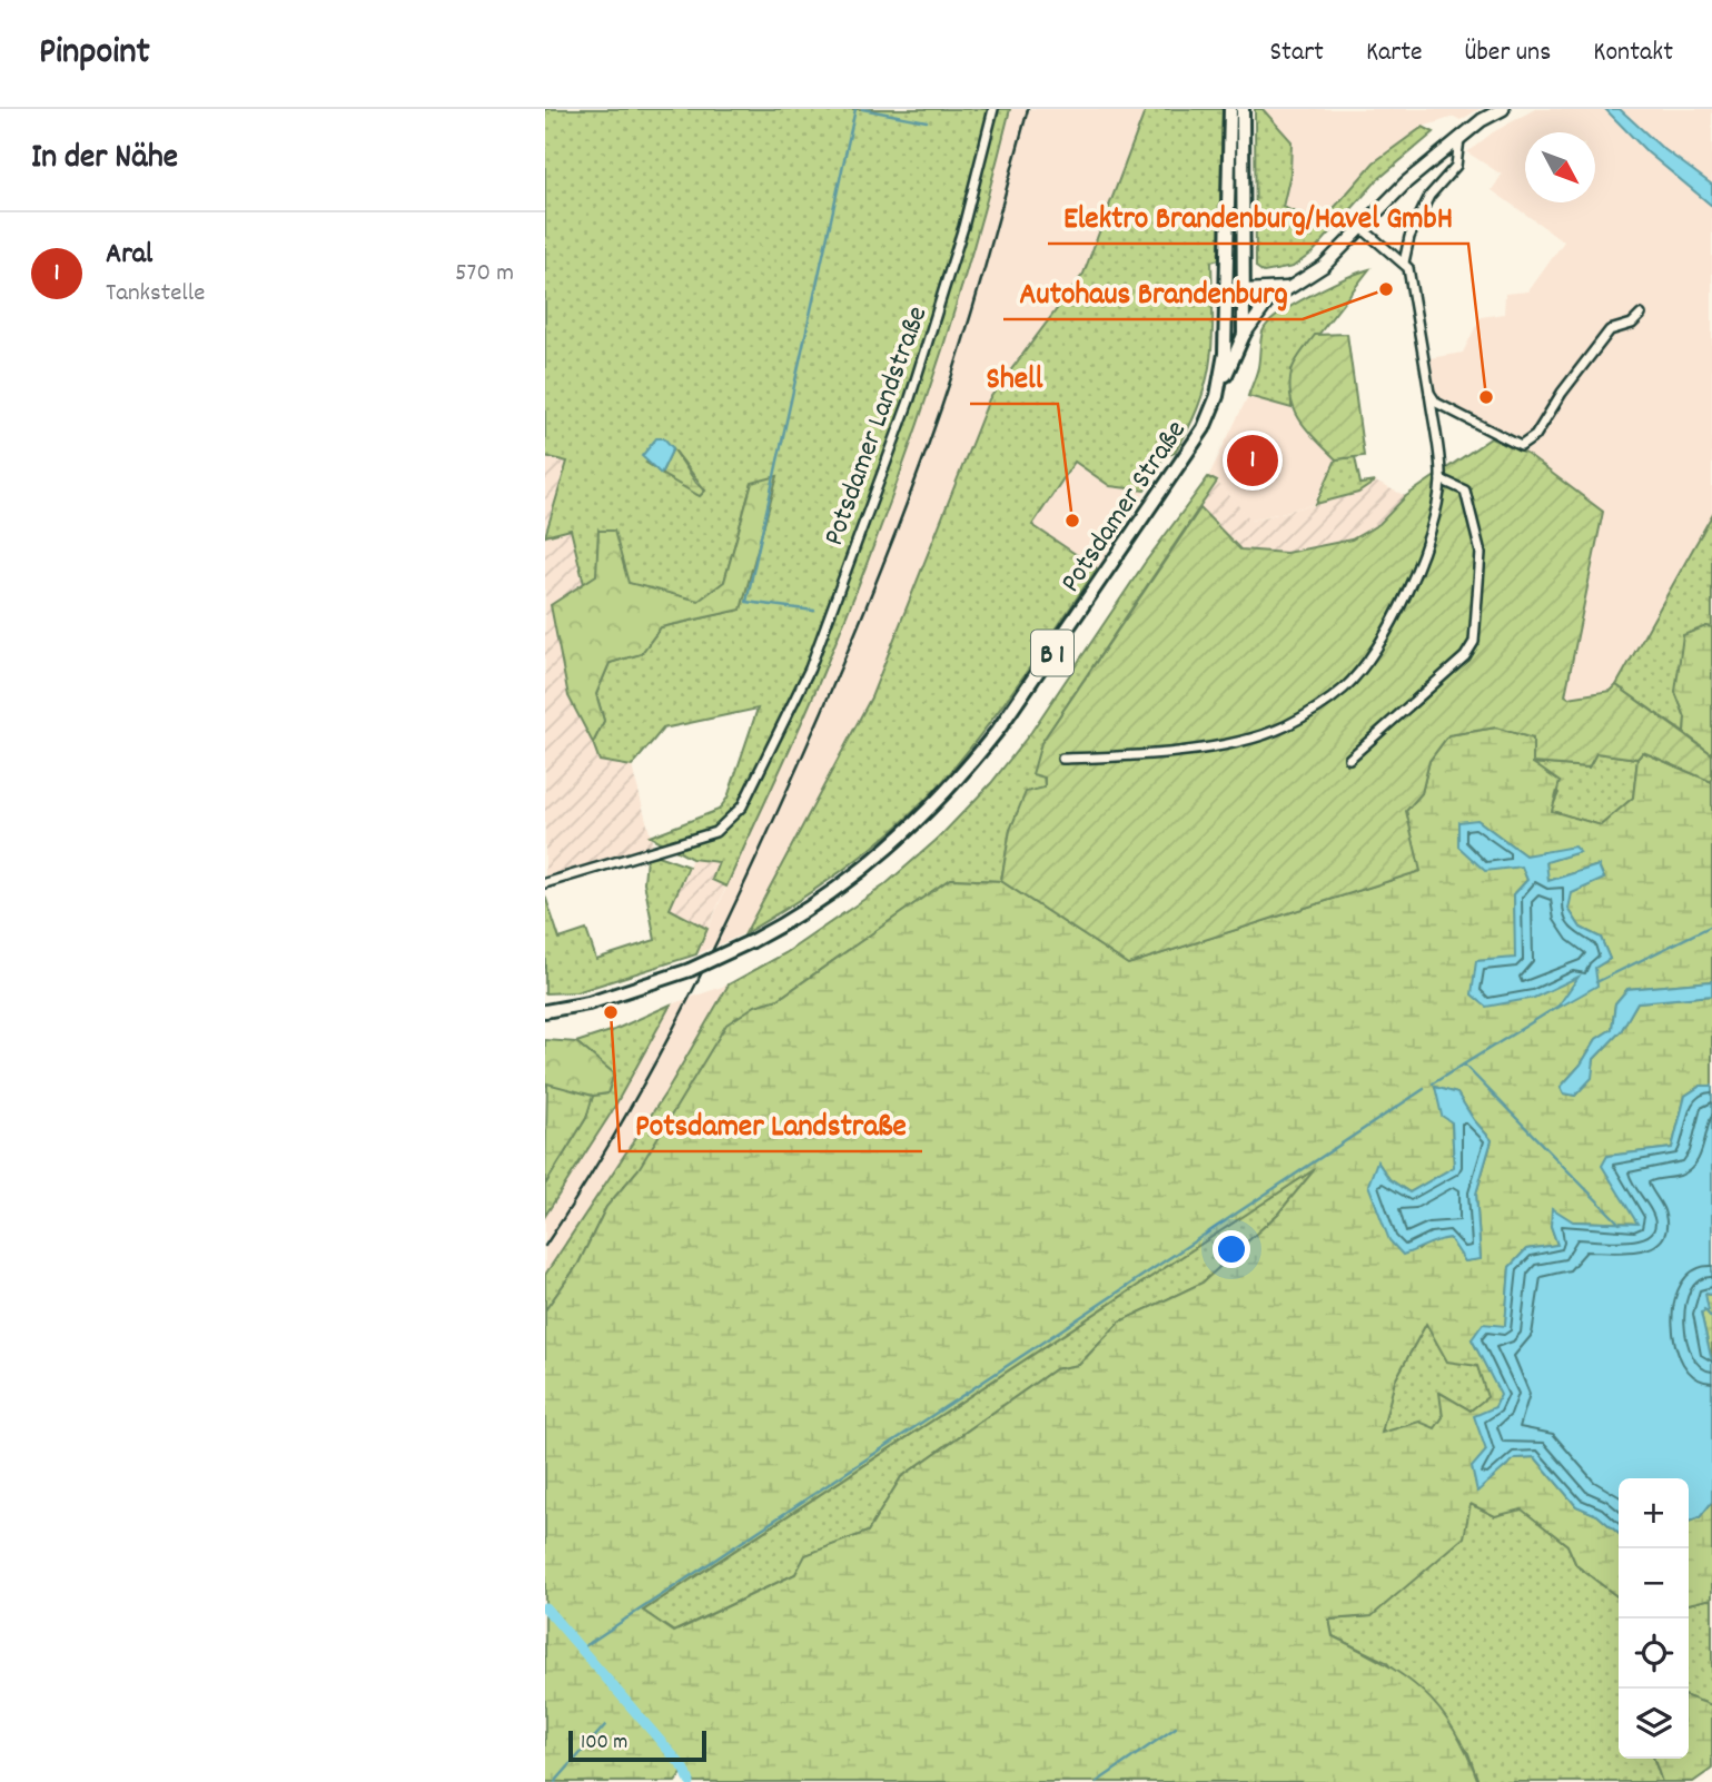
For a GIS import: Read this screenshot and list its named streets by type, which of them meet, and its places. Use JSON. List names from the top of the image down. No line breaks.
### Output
{"streets":{"main road":["Potsdamer Straße","B 1"],"street":["Potsdamer Landstraße"]},"crossings":[["Potsdamer Straße","B 1"]],"places":["Autohaus Brandenburg","Elektro Brandenburg/Havel GmbH","Shell","Potsdamer Landstraße"],"scale_bar":"100 m","north":"bottom right","page":{"header":"Pinpoint","nav":["Start","Karte","Über uns","Kontakt"],"heading":"In der Nähe","list":[{"mark":"1","name":"Aral","note":"Tankstelle","value":"570 m"}],"pins":"1","map_buttons":["+","−"],"scale":"100 m"}}
